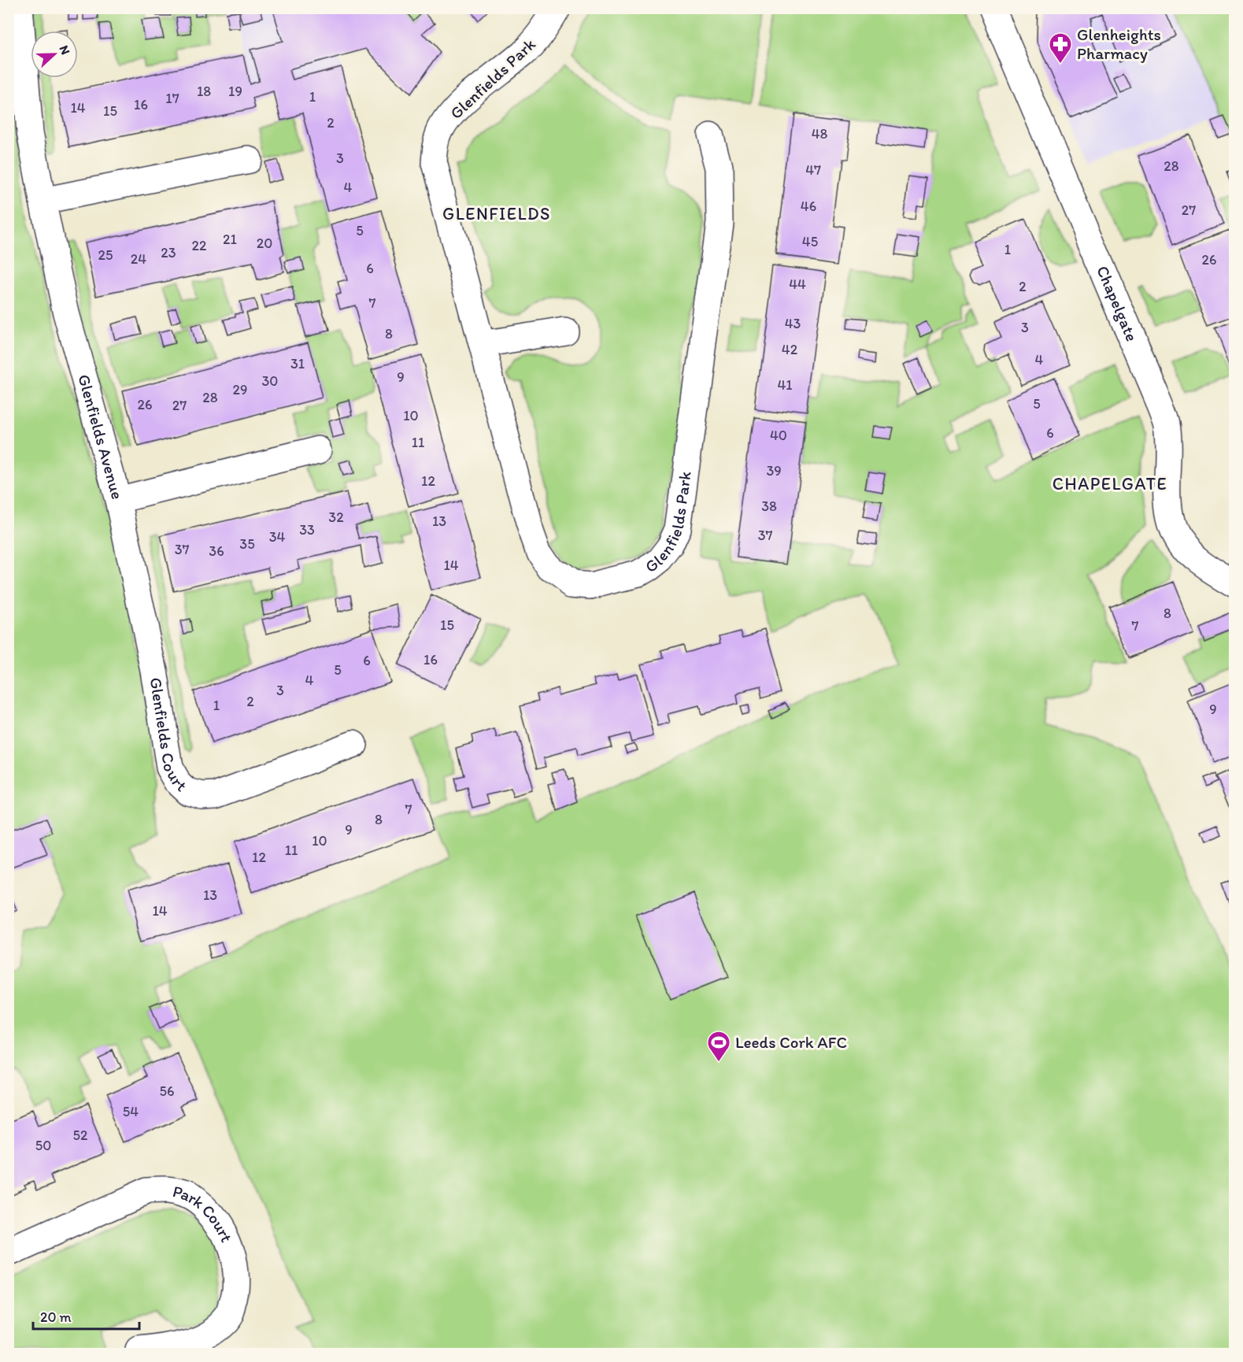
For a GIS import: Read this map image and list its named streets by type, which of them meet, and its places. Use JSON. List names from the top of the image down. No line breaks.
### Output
{"streets":{"street":["Glenfields Park","Chapelgate","Glenfields Avenue","Glenfields Court","Park Court"]},"crossings":[["Glenfields Avenue","Glenfields Court"]],"districts":["GLENFIELDS","CHAPELGATE"],"places":{"pharmacy":["Glenheights Pharmacy"],"sports":["Leeds Cork AFC"]},"house_numbers":["18","19","1","17","16","14","15","2","48","3","28","47","4","46","27","5","21","45","20","22","1","23","25","24","26","6","44","2","7","43","3","8","42","4","31","9","30","41","29","28","5","26","27","10","6","40","11","39","12","38","32","13","33","37","34","35","37","36","14","8","15","7","16","6","5","4","3","2","1","9","7","8","9","10","11","12","13","14","56","54","52","50"],"scale_bar":"20 m","north":"right"}
